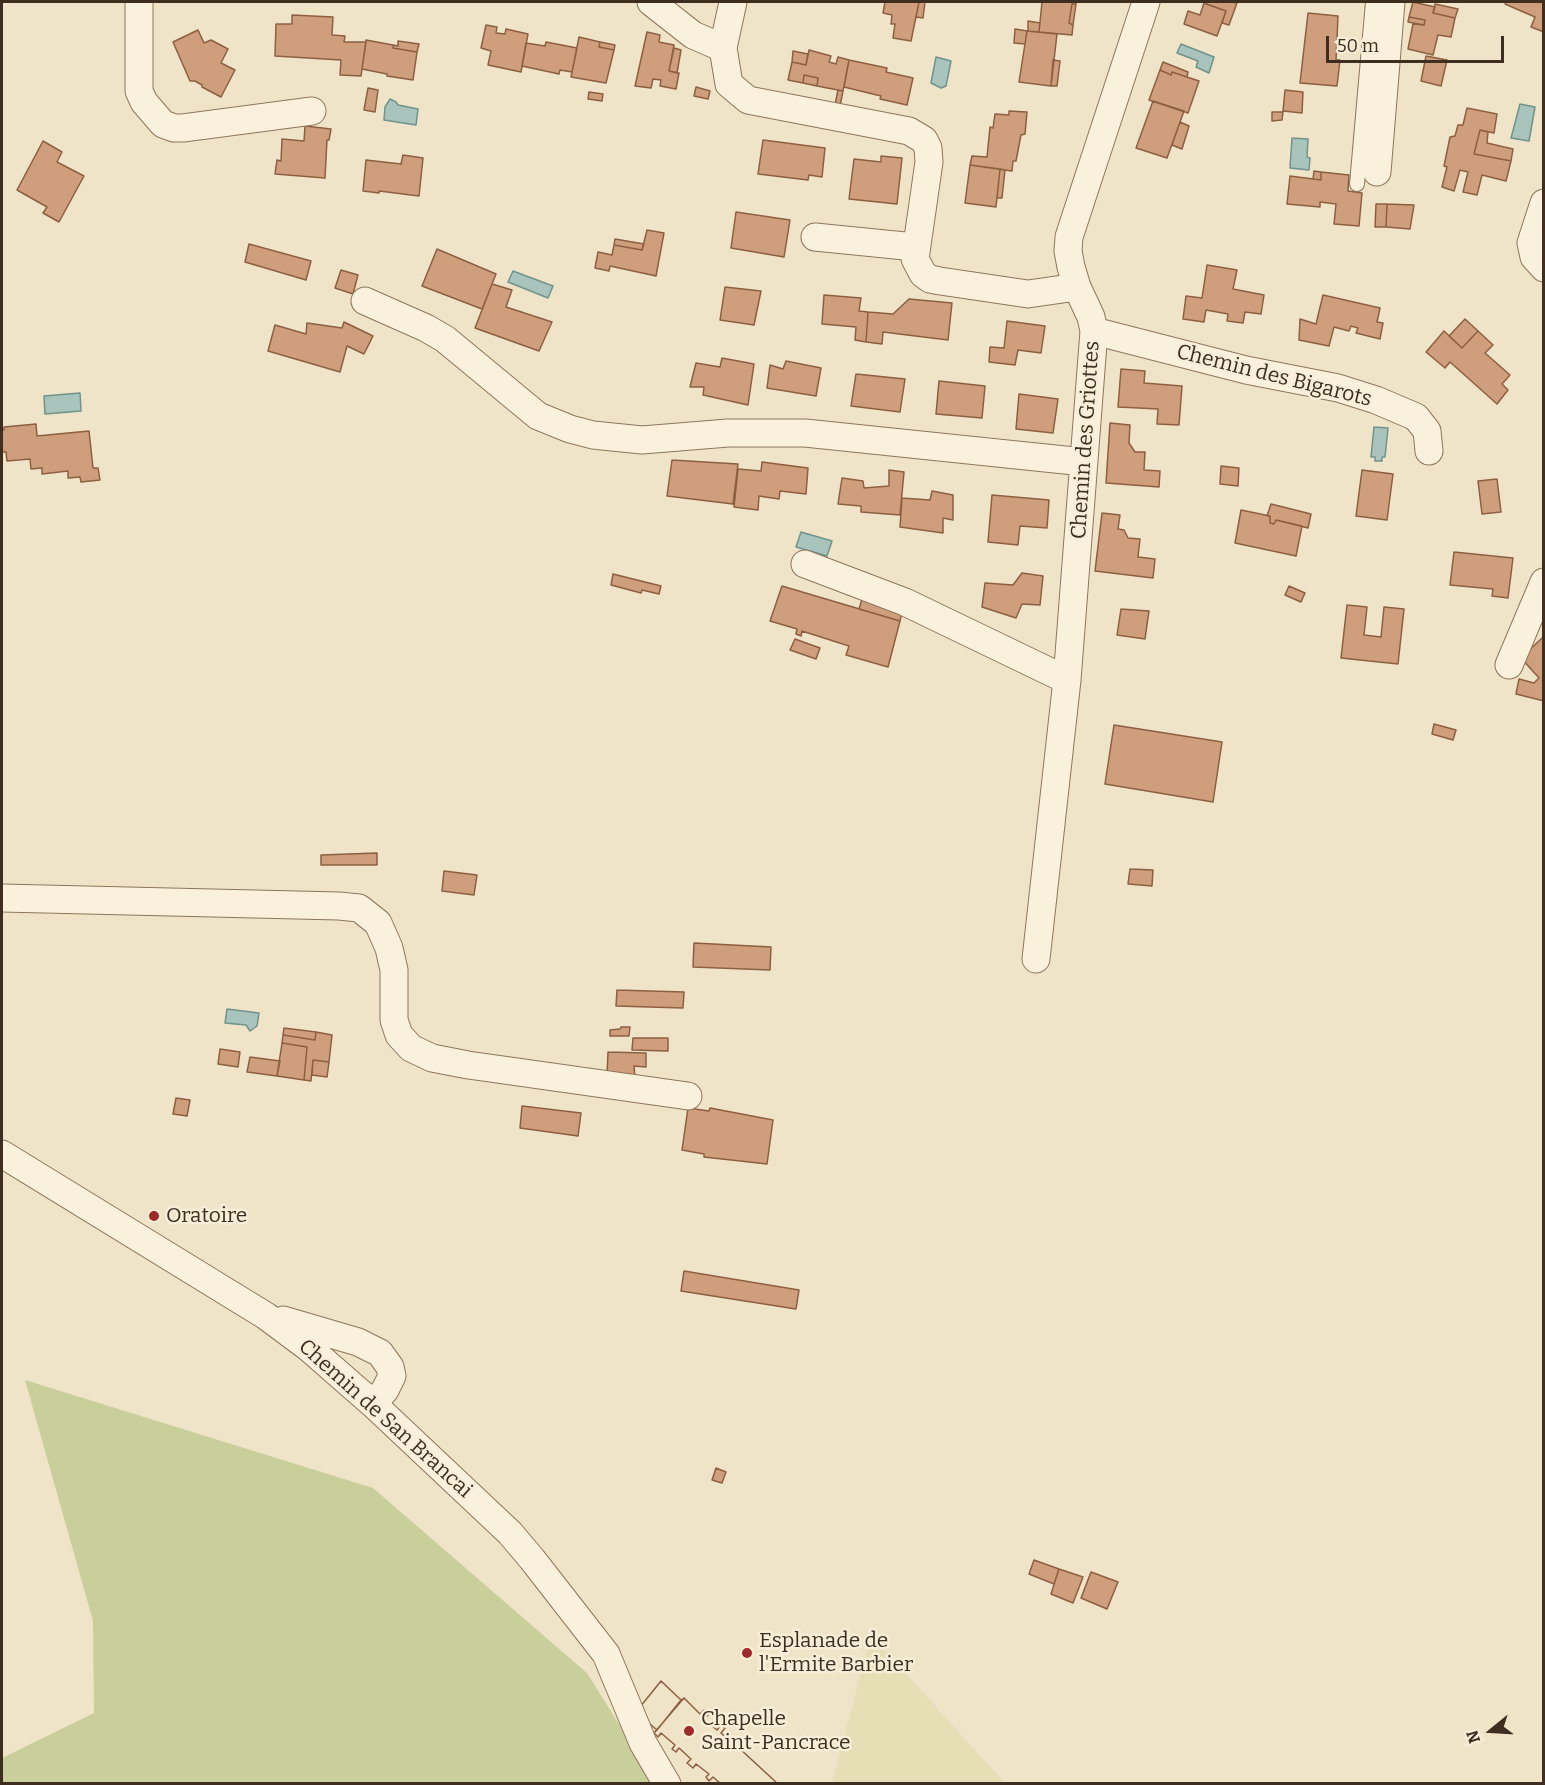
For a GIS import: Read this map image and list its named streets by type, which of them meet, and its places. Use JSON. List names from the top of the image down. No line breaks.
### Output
{"streets":{"street":["Chemin des Bigarots","Chemin des Griottes","Chemin de San Brancai"]},"crossings":[["Chemin des Bigarots","Chemin des Griottes"]],"places":["Oratoire","Esplanade de l'Ermite Barbier","Chapelle Saint-Pancrace"],"scale_bar":"50 m","north":"left"}
